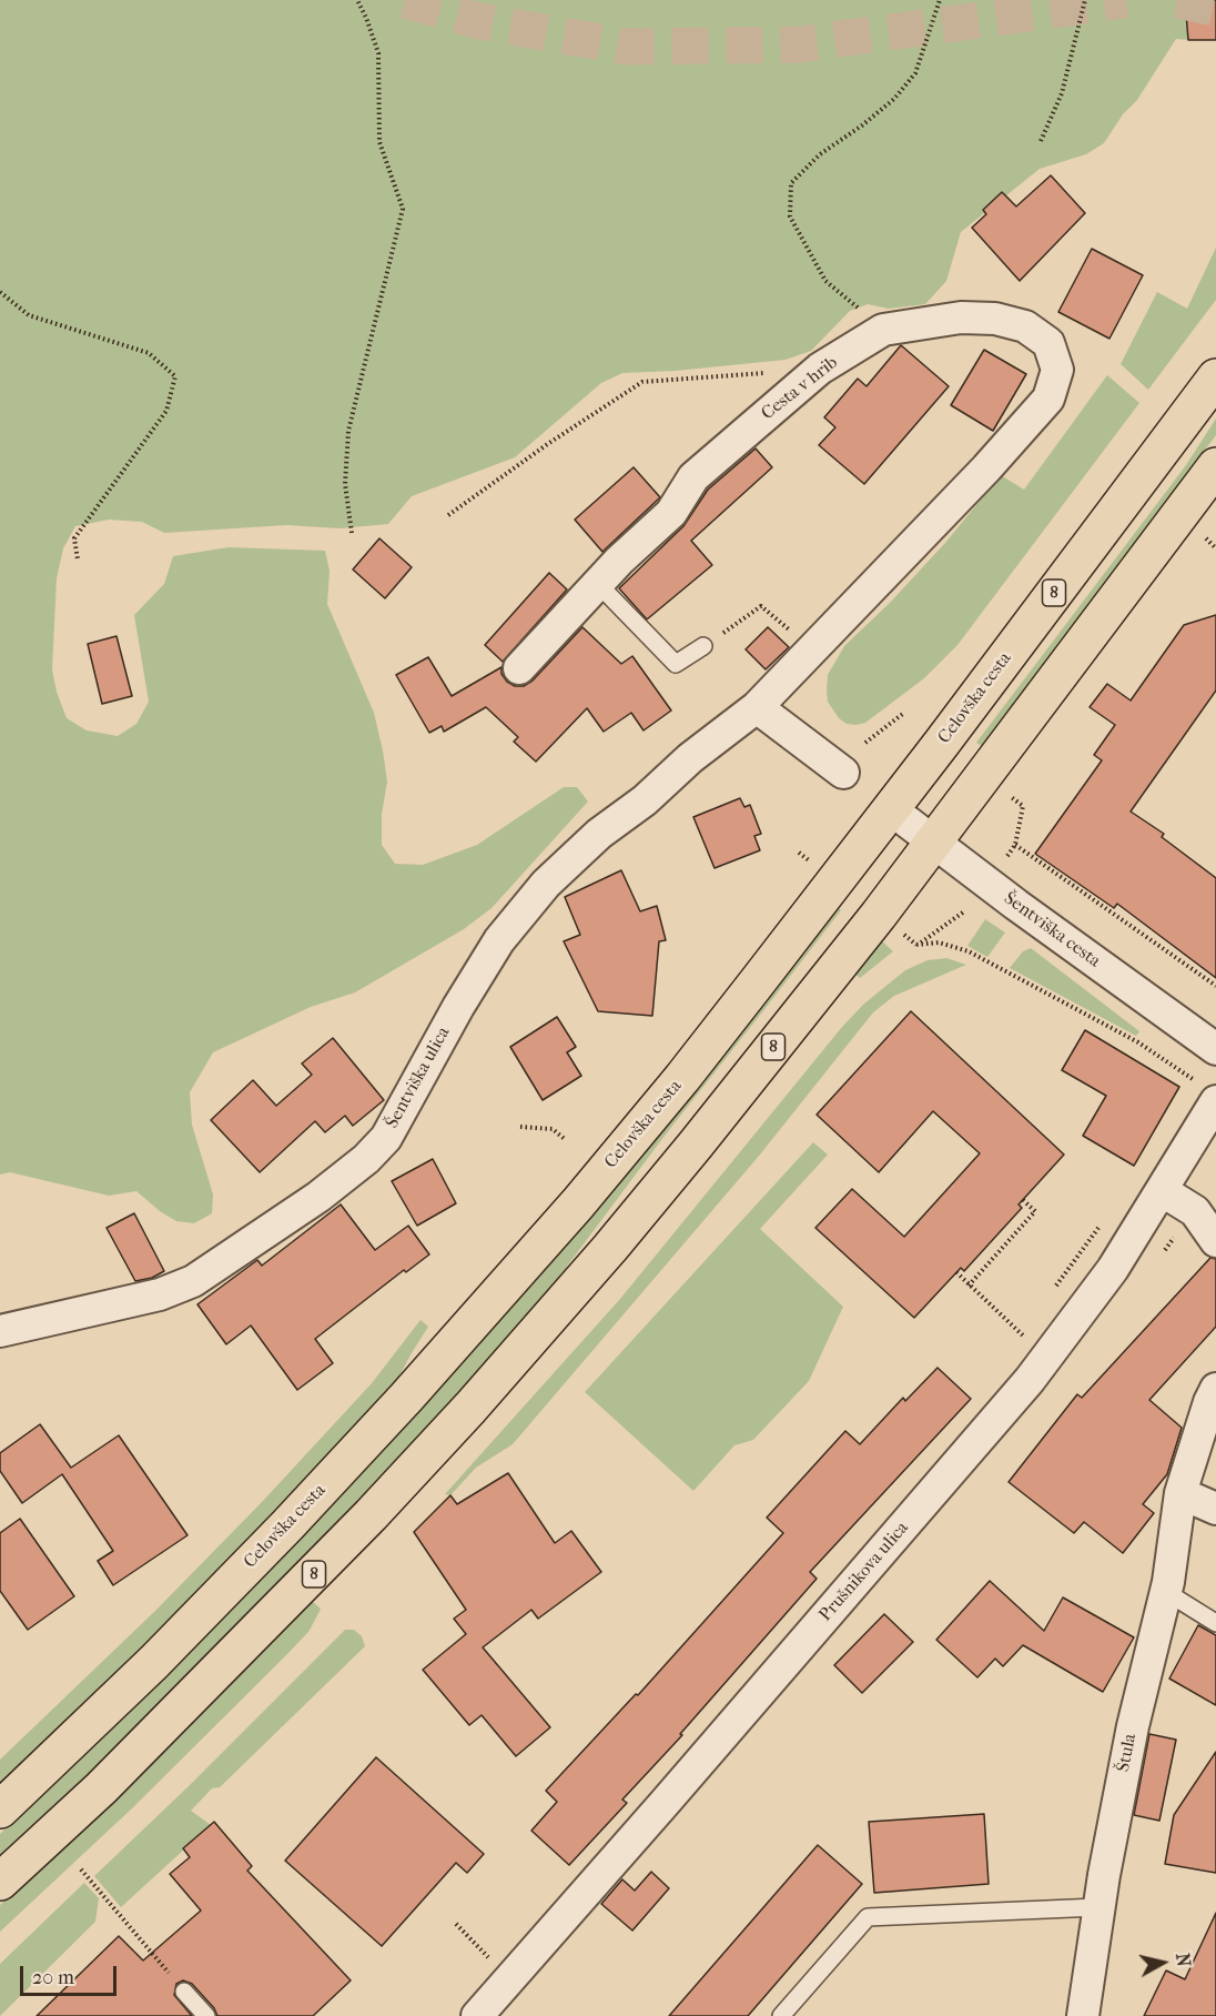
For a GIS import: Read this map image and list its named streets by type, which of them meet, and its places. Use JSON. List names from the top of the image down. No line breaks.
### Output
{"streets":{"main road":["8","Celovška cesta"],"street":["Cesta v hrib","Šentviška cesta","Šentviška ulica","Prušnikova ulica","Štula"]},"crossings":[["Cesta v hrib","Šentviška ulica"],["8","Šentviška cesta"],["Celovška cesta","Šentviška cesta"]],"scale_bar":"20 m","north":"right"}
